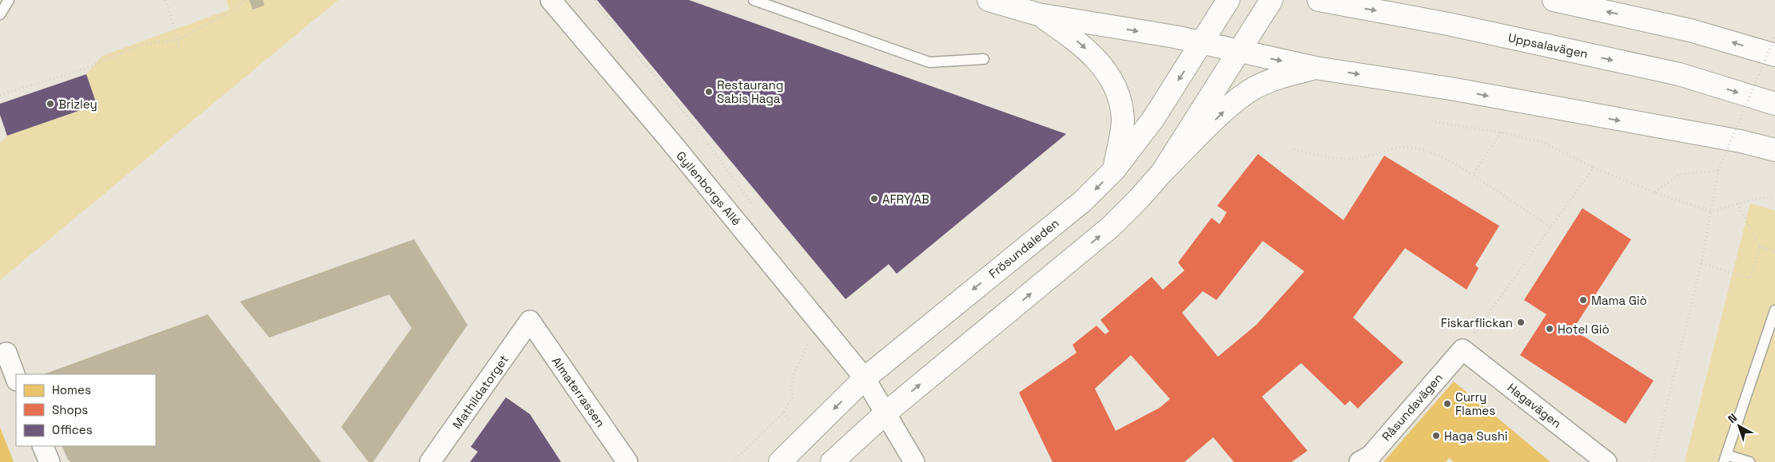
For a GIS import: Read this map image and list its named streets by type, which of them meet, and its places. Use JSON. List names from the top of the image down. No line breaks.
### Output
{"streets":{"main road":["Uppsalavägen","Frösundaleden"],"street":["Gyllenborgs Allé","Mathildatorget","Almaterrassen","Hagavägen","Råsundavägen"]},"crossings":[["Gyllenborgs Allé","Frösundaleden"],["Mathildatorget","Almaterrassen"],["Hagavägen","Råsundavägen"]],"places":["Restaurang Sabis Haga","Brizley","AFRY AB","Mama Giò","Fiskarflickan","Hotel Giò","Curry Flames","Haga Sushi"],"legend":["Homes","Shops","Offices"],"north":"top left"}
